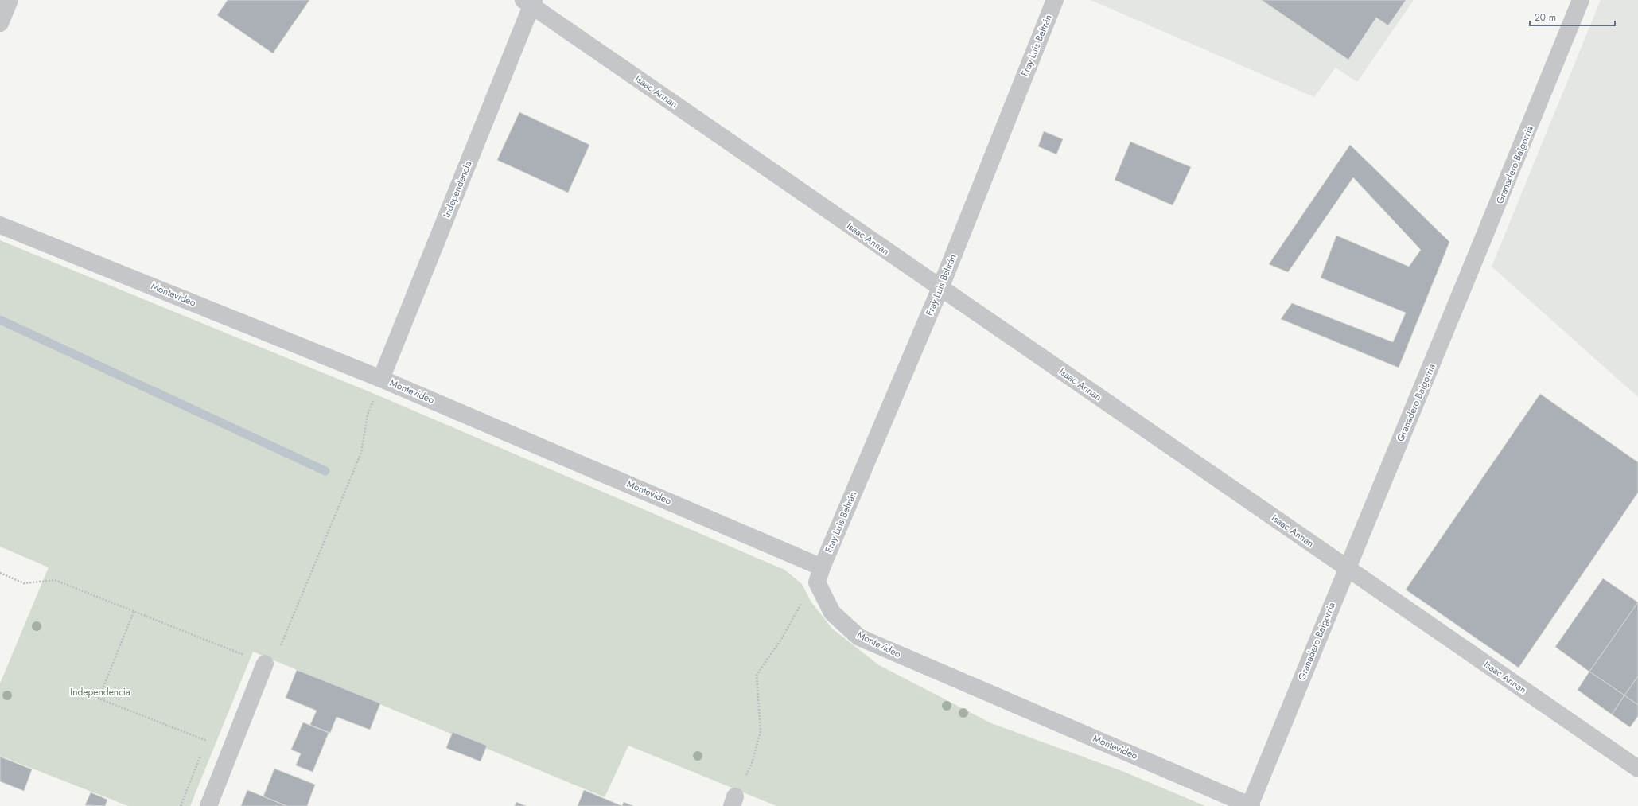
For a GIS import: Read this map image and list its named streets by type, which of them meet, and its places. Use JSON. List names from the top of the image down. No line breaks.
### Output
{"streets":{"street":["Fray Luis Beltrán","Isaac Annan","Granadero Baigorria","Independencia","Montevideo"]},"crossings":[["Fray Luis Beltrán","Isaac Annan"],["Fray Luis Beltrán","Montevideo"],["Isaac Annan","Granadero Baigorria"],["Isaac Annan","Independencia"],["Granadero Baigorria","Montevideo"],["Independencia","Montevideo"]],"parks":["Independencia"],"scale_bar":"20 m"}
